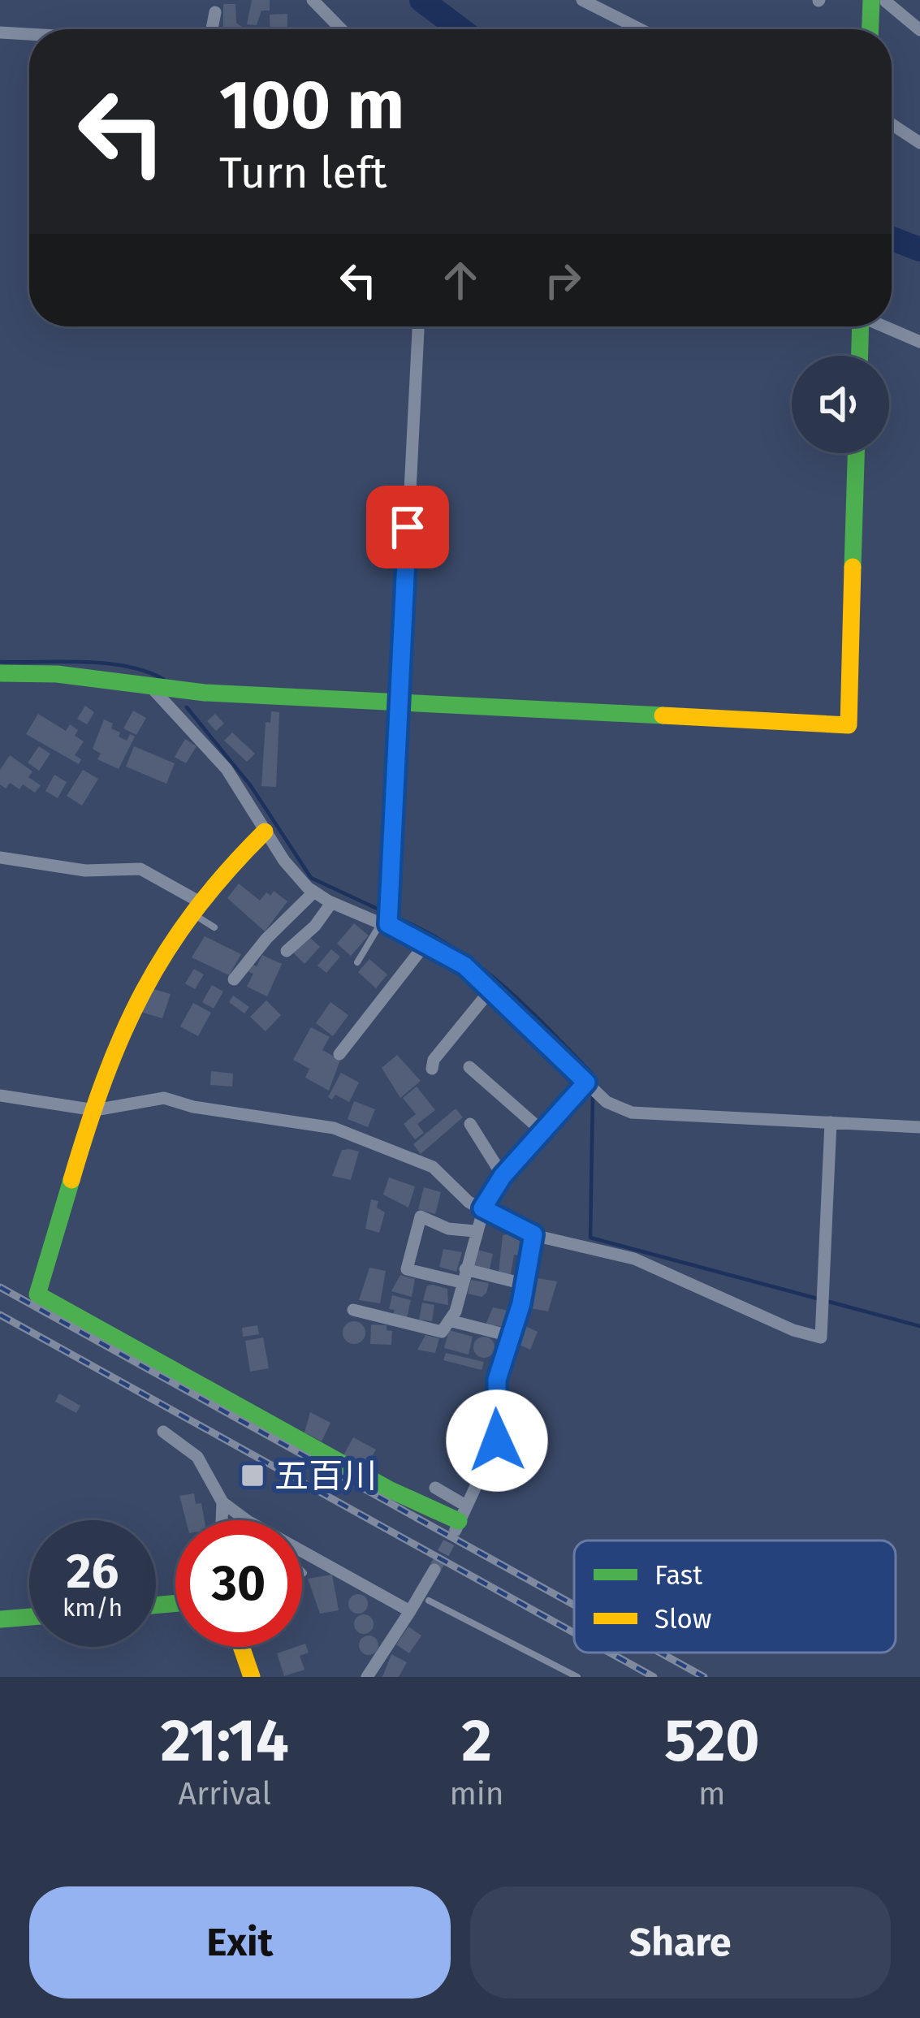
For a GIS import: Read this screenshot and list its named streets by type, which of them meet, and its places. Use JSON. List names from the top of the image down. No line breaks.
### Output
{"places":{"transit":["五百川"]},"legend":["Fast","Slow"],"page":{"turn":["100 m","Turn left"],"speed":"26 km/h","limit":"30","eta":["21:14","Arrival","2","min","520","m"],"buttons":["Exit","Share"]}}
